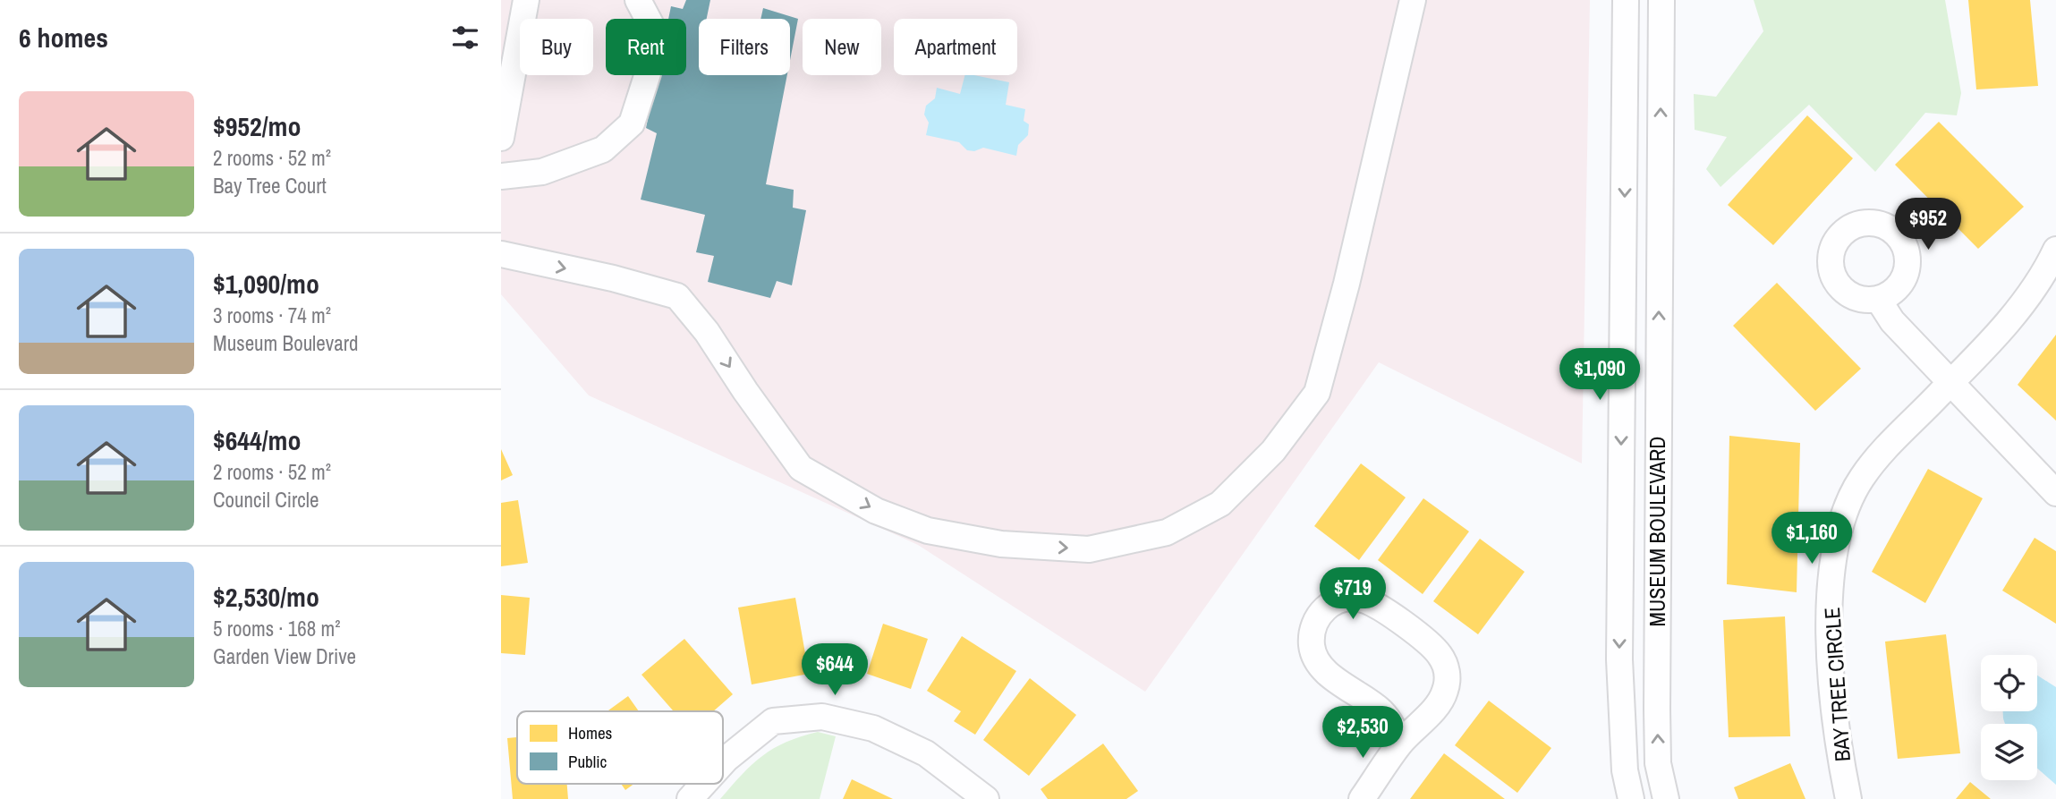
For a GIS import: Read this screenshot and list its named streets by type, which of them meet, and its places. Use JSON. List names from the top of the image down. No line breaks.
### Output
{"streets":{"street":["MUSEUM BOULEVARD","BAY TREE CIRCLE"]},"legend":["Homes","Public"],"page":{"heading":"6 homes","chip":["Buy","Rent","Filters","New","Apartment"],"list":[{"name":"$952/mo","note":"2 rooms · 52 m² · Bay Tree Court"},{"name":"$1,090/mo","note":"3 rooms · 74 m² · Museum Boulevard"},{"name":"$644/mo","note":"2 rooms · 52 m² · Council Circle"},{"name":"$2,530/mo","note":"5 rooms · 168 m² · Garden View Drive"}],"price":["$952","$1,090","$1,160","$719","$644","$2,530"]}}
